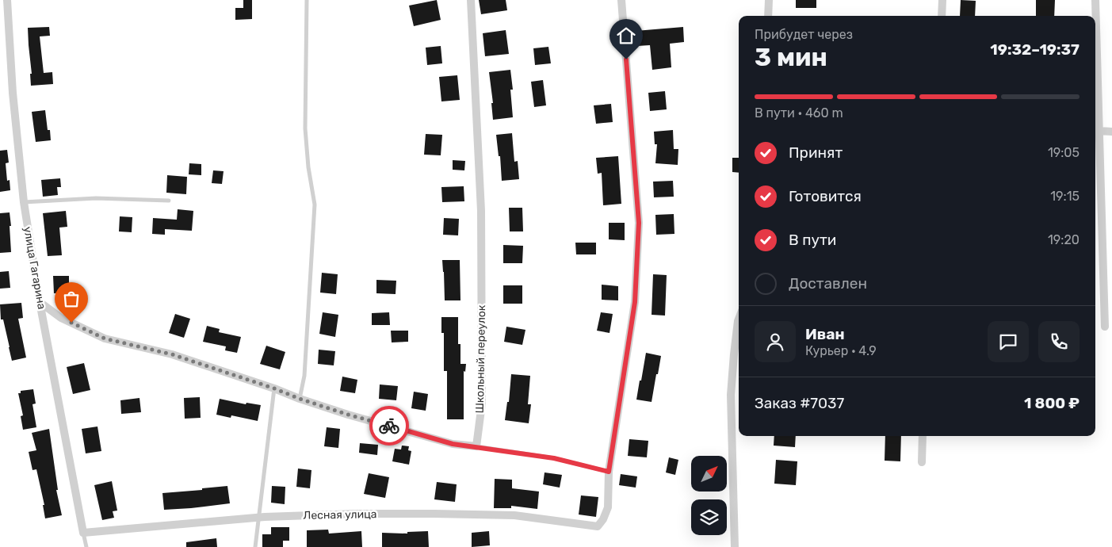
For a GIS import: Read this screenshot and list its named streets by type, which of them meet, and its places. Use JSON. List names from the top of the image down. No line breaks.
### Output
{"streets":{"street":["улица Гагарина","Школьный переулок","Лесная улица"]},"crossings":[["улица Гагарина","Лесная улица"]],"north":"top right","page":{"heading":["3 мин","Прибудет через","19:32–19:37"],"panel":["Иван","Курьер · 4.9","Заказ #7037","1 800 ₽"],"bar":"В пути · 460 m","list":[["Принят","19:05"],["Готовится","19:15"],["В пути","19:20"],"Доставлен"]}}
